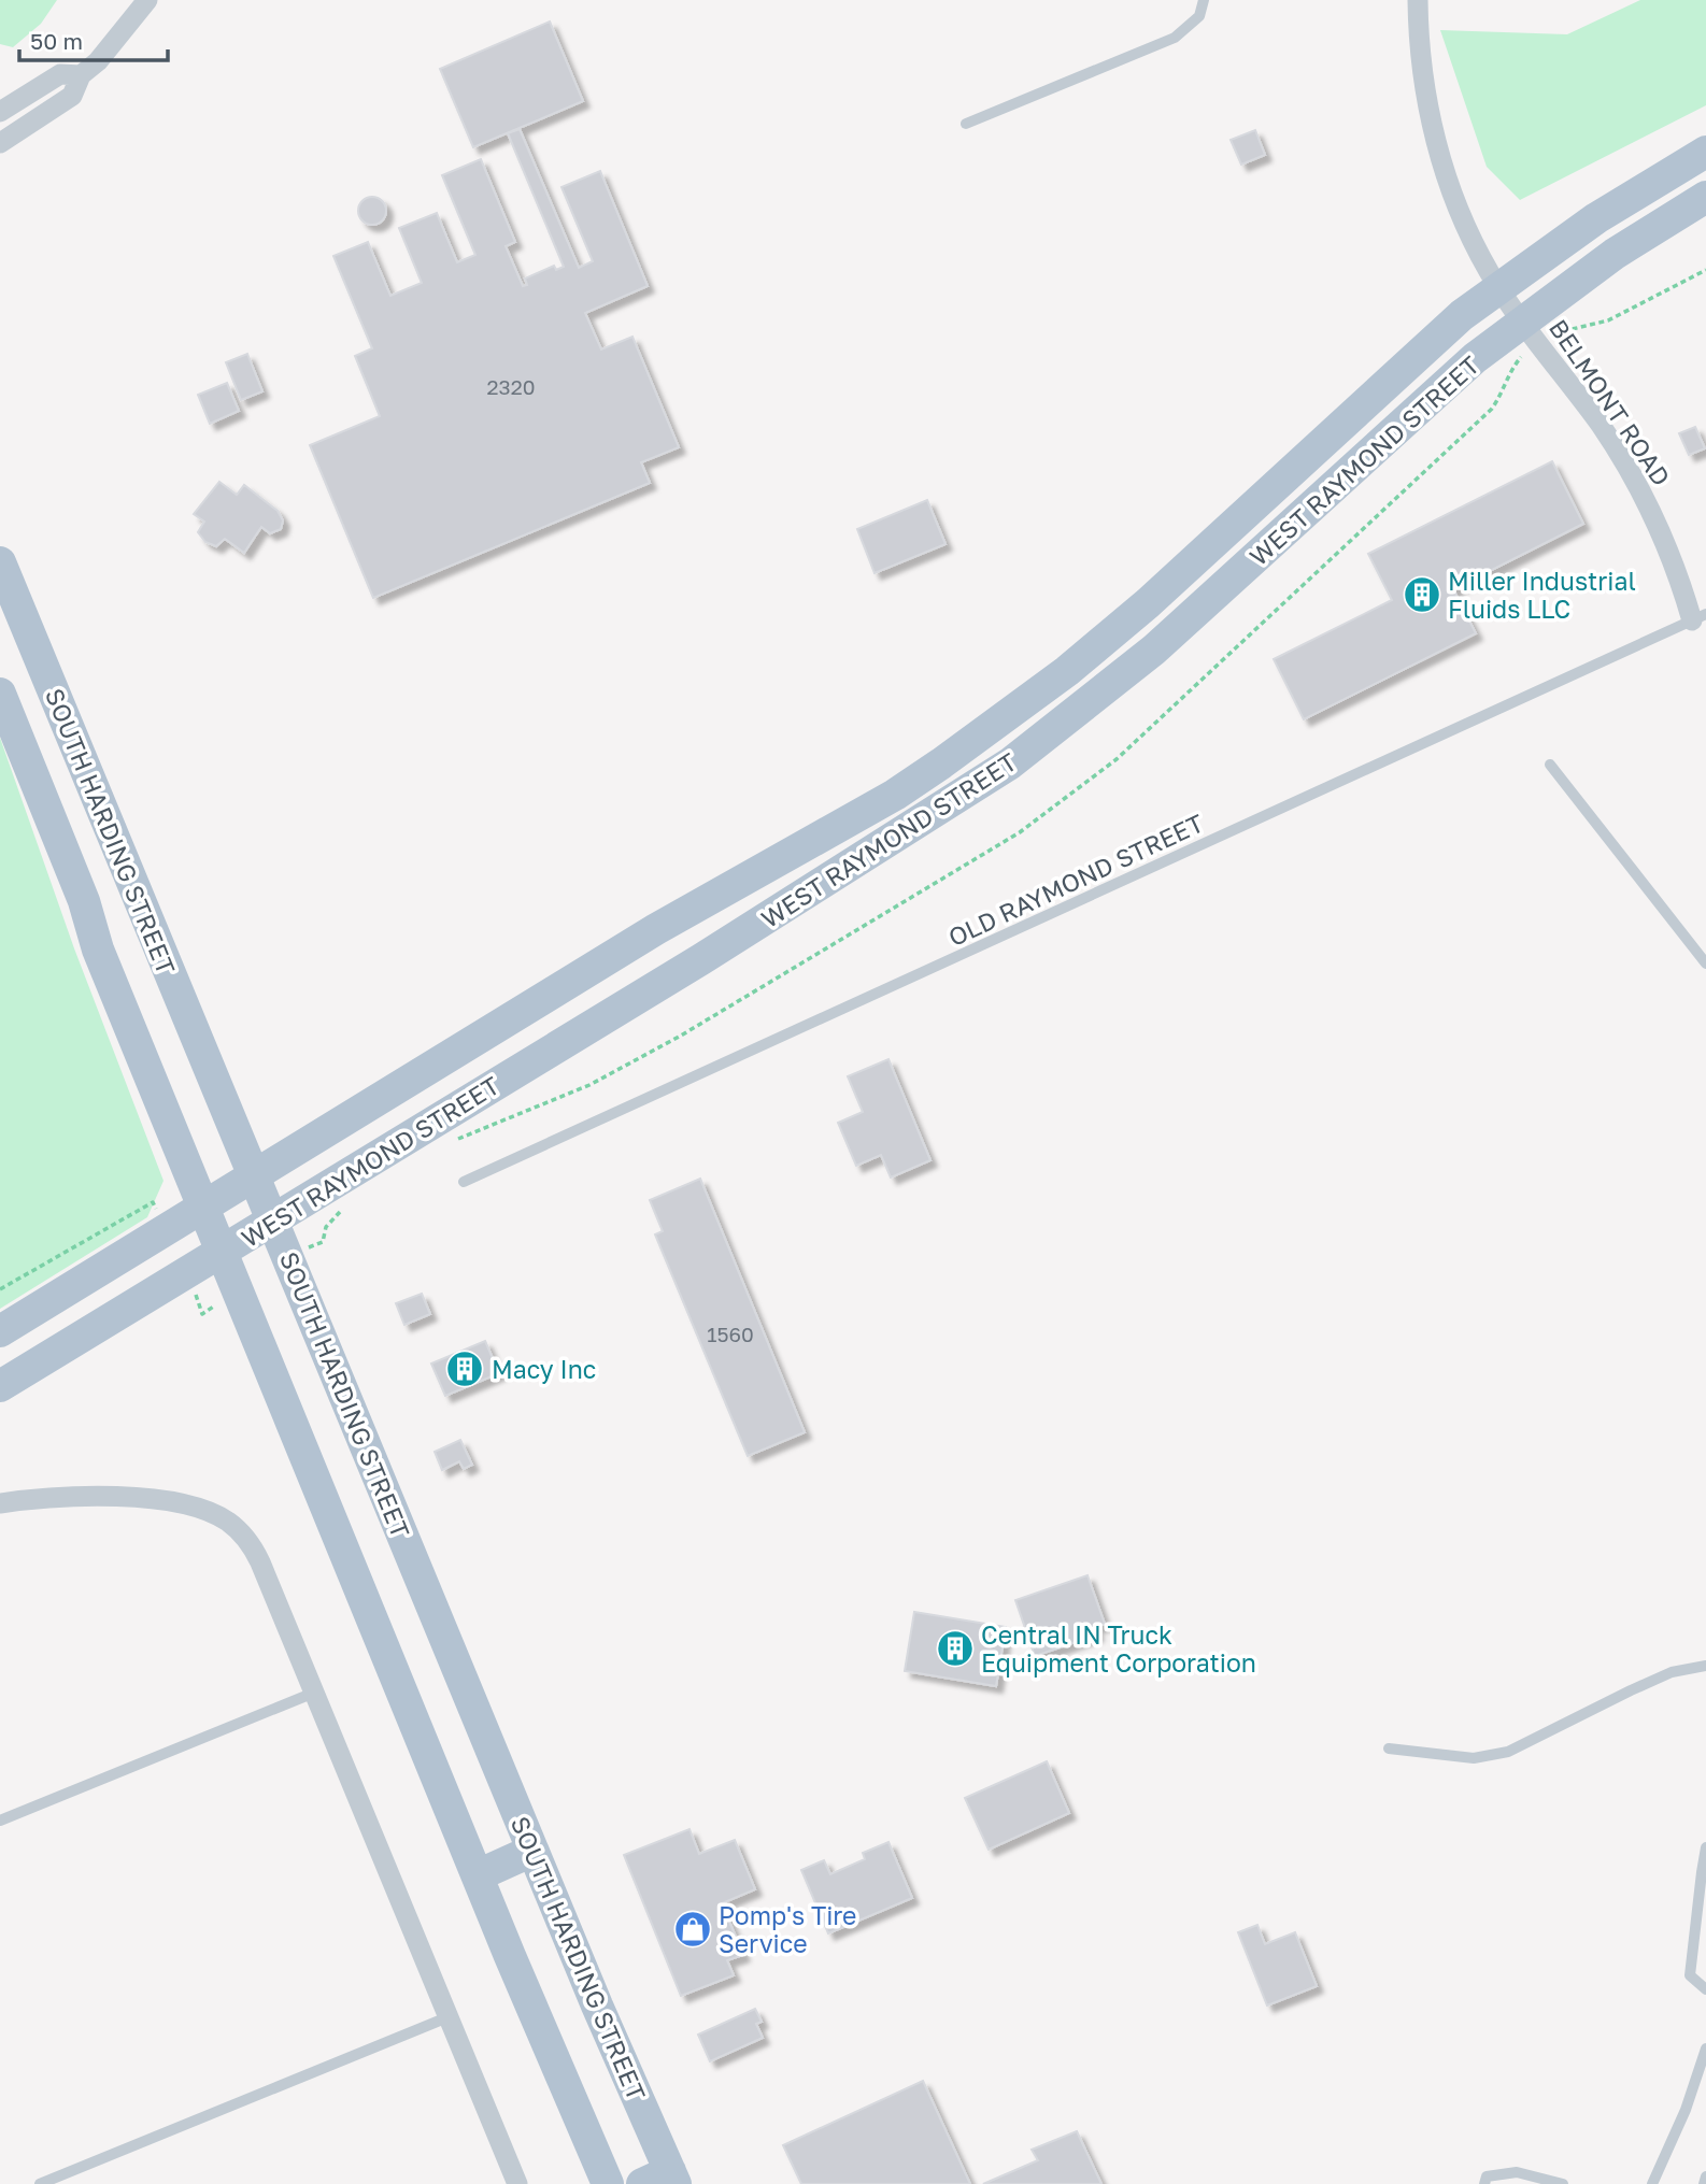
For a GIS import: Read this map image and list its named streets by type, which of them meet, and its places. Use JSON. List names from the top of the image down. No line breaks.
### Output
{"streets":{"main road":["WEST RAYMOND STREET","SOUTH HARDING STREET"],"street":["BELMONT ROAD"],"lane":["OLD RAYMOND STREET"]},"crossings":[["BELMONT ROAD","WEST RAYMOND STREET"],["BELMONT ROAD","OLD RAYMOND STREET"],["WEST RAYMOND STREET","SOUTH HARDING STREET"]],"places":{"building":["Miller Industrial Fluids LLC","Macy Inc","Central IN Truck Equipment Corporation"],"shop":["Pomp's Tire Service"]},"house_numbers":["2320","1560"],"scale_bar":"50 m"}
